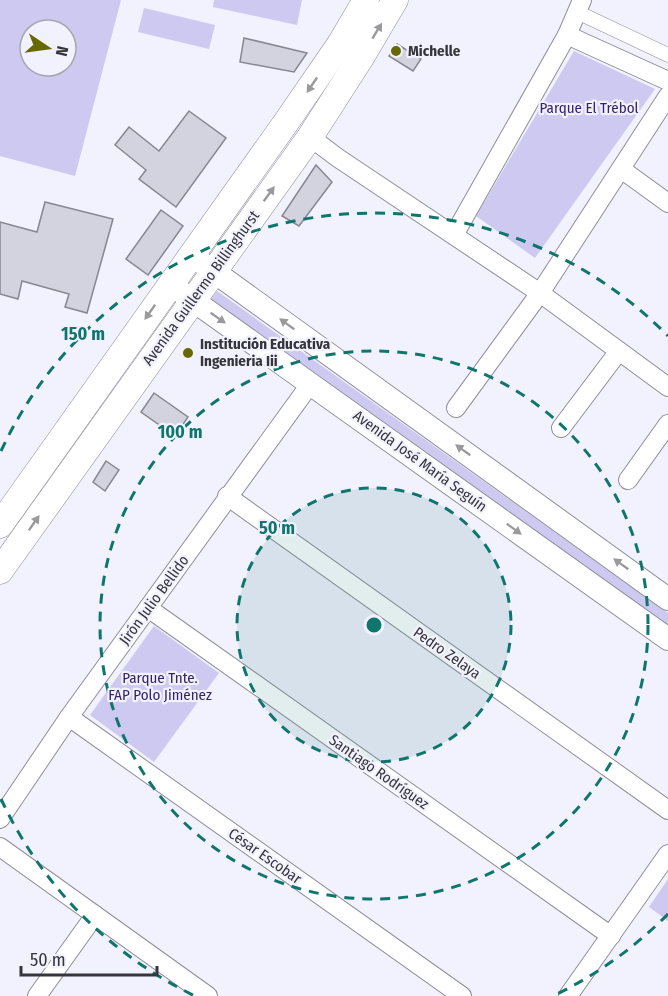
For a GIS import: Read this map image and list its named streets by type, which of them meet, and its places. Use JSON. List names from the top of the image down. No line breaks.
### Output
{"streets":{"main road":["Avenida Guillermo Billinghurst"],"street":["Avenida José María Seguín","Jirón Julio Bellido","Pedro Zelaya","Santiago Rodríguez","César Escobar"]},"crossings":[["Avenida Guillermo Billinghurst","Avenida José María Seguín"],["Avenida José María Seguín","Jirón Julio Bellido"],["Jirón Julio Bellido","Pedro Zelaya"],["Jirón Julio Bellido","Santiago Rodríguez"],["Jirón Julio Bellido","César Escobar"]],"parks":["Parque El Trébol","Parque Tnte. FAP Polo Jiménez"],"places":["Michelle","Institución Educativa Ingenieria Iii"],"scale_bar":"50 m","north":"right","rings":["150 m","100 m","50 m"]}
